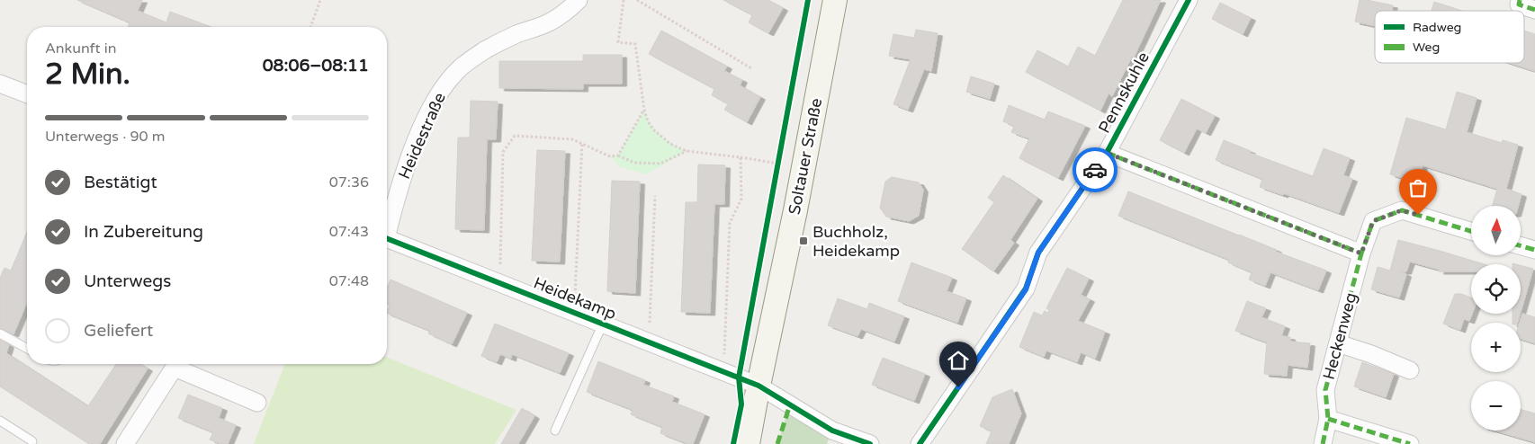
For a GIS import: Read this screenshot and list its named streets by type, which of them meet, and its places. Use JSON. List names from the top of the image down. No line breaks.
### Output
{"streets":{"main road":["Soltauer Straße"],"street":["Pennskuhle","Heidestraße","Heidekamp","Heckenweg"]},"crossings":[["Soltauer Straße","Heidekamp"]],"places":{"transit":["Buchholz, Heidekamp"]},"legend":["Radweg","Weg"],"north":"top","page":{"heading":["2 Min.","Ankunft in","08:06–08:11"],"bar":"Unterwegs · 90 m","list":[["Bestätigt","07:36"],["In Zubereitung","07:43"],["Unterwegs","07:48"],"Geliefert"],"map_buttons":["+","−"]}}
